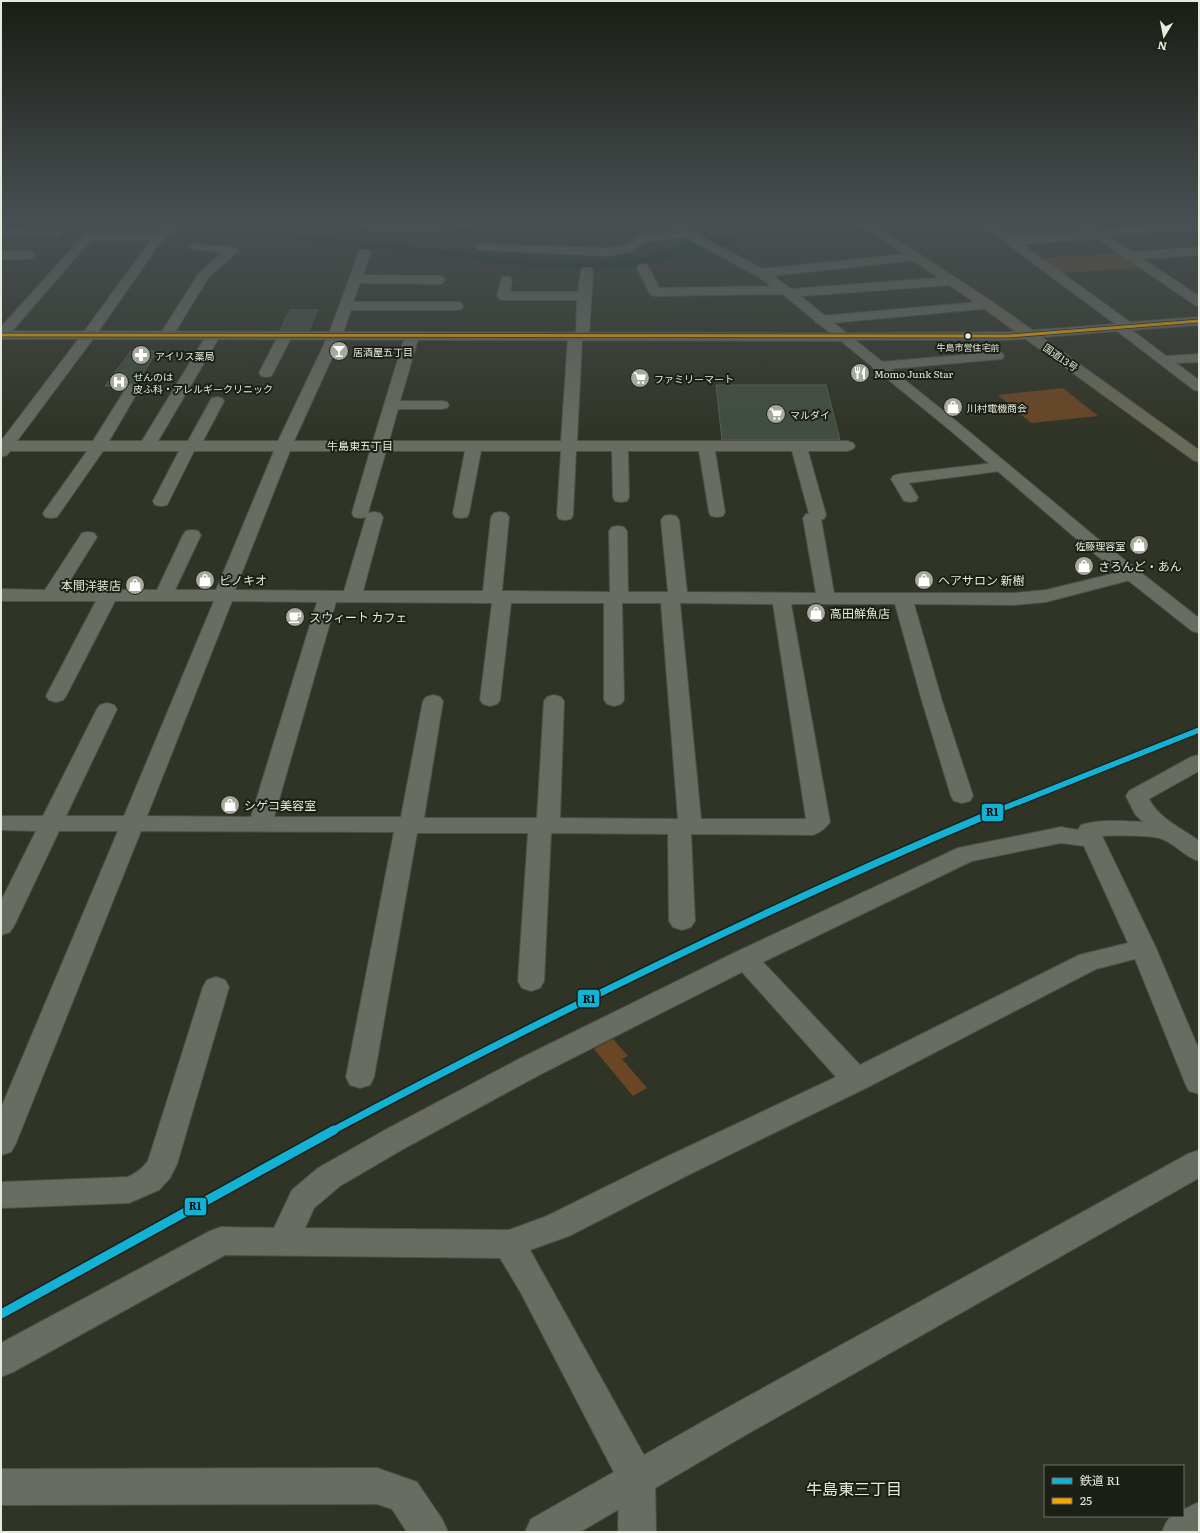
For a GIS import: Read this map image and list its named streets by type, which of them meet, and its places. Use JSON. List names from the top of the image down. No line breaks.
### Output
{"streets":{"highway":["国道13号"]},"districts":["牛島東五丁目","牛島東三丁目"],"places":{"other":["牛島市営住宅前"],"bar":["居酒屋五丁目"],"pharmacy":["アイリス薬局"],"restaurant":["Momo Junk Star"],"supermarket":["ファミリーマート","マルダイ"],"hospital":["せんのは 皮ふ科・アレルギークリニック"],"shop":["川村電機商会","佐藤理容室","さろんど・あん","ピノキオ","ヘアサロン 新樹","本間洋装店","高田鮮魚店","シゲコ美容室"],"cafe":["スウィート カフェ"]},"lines":["transit line 25","rail line R1"],"legend":["鉄道 R1","25"],"north":"bottom"}
